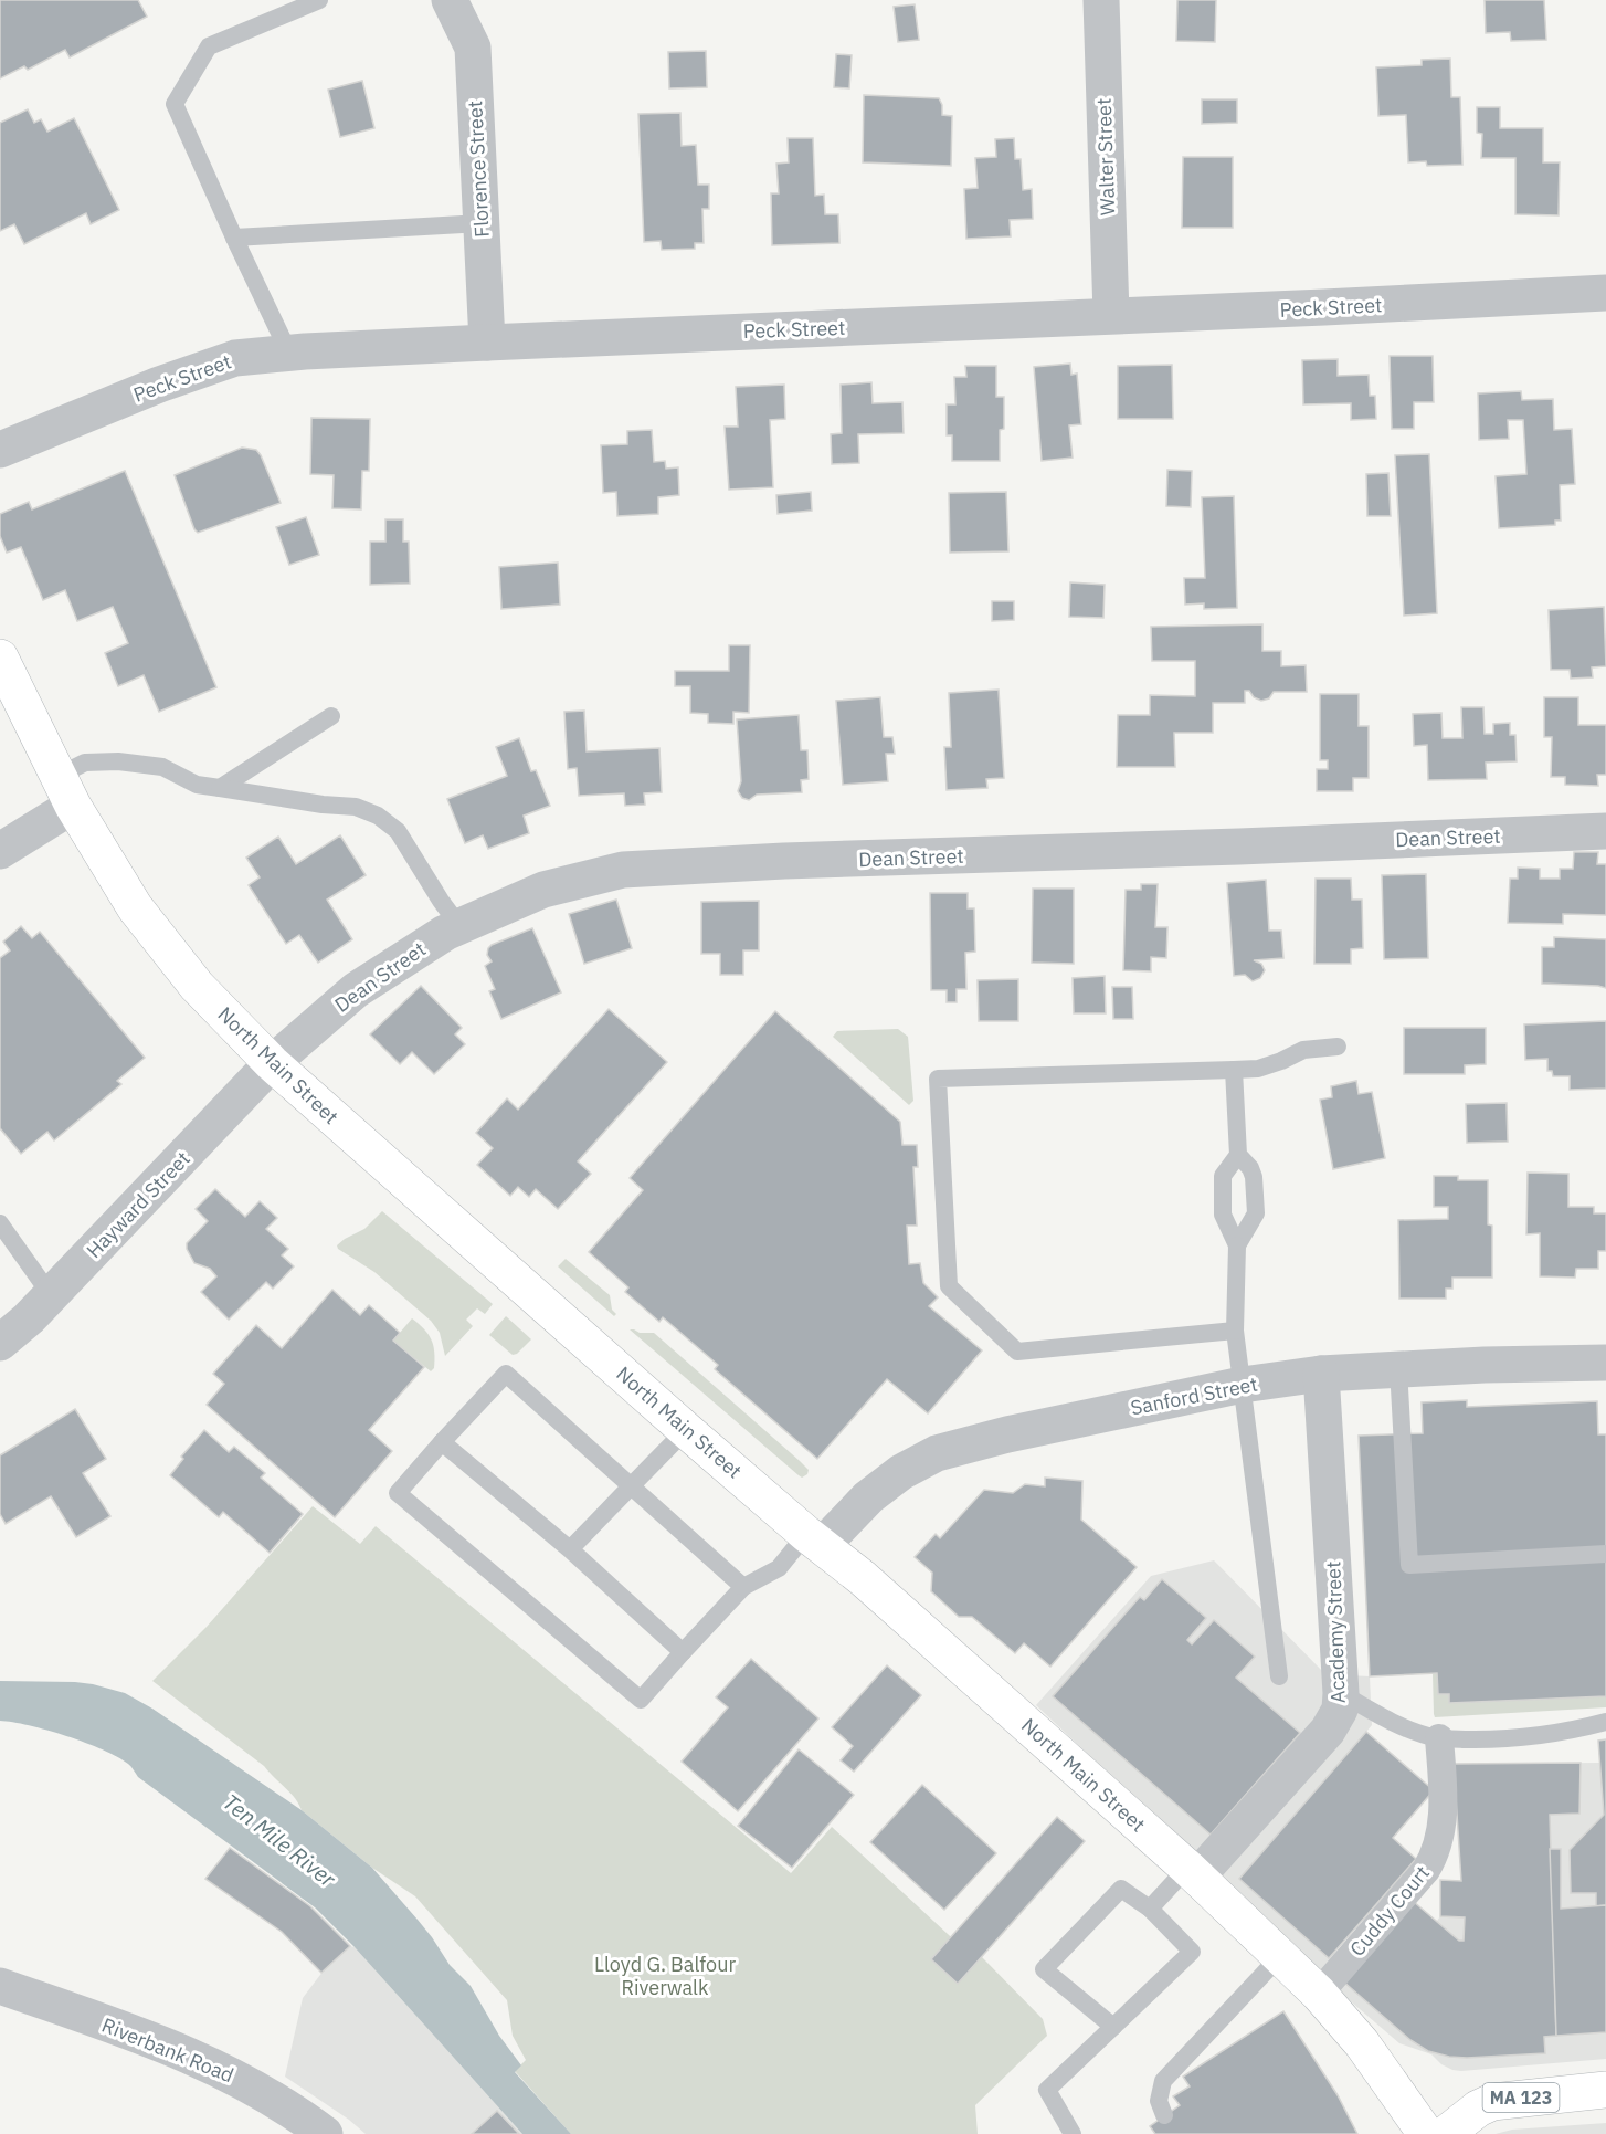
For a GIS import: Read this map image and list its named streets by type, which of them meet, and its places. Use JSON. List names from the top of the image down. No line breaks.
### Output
{"streets":{"main road":["North Main Street","MA 123"],"street":["Walter Street","Florence Street","Peck Street","Dean Street","Hayward Street","Sanford Street","Academy Street","Cuddy Court","Riverbank Road"]},"crossings":[["Walter Street","Peck Street"],["Florence Street","Peck Street"],["Dean Street","North Main Street"],["Dean Street","Hayward Street"],["North Main Street","Hayward Street"],["North Main Street","Sanford Street"],["North Main Street","Academy Street"],["North Main Street","Cuddy Court"],["Sanford Street","Academy Street"]],"water":["Ten Mile River"],"parks":["Lloyd G. Balfour Riverwalk"]}
